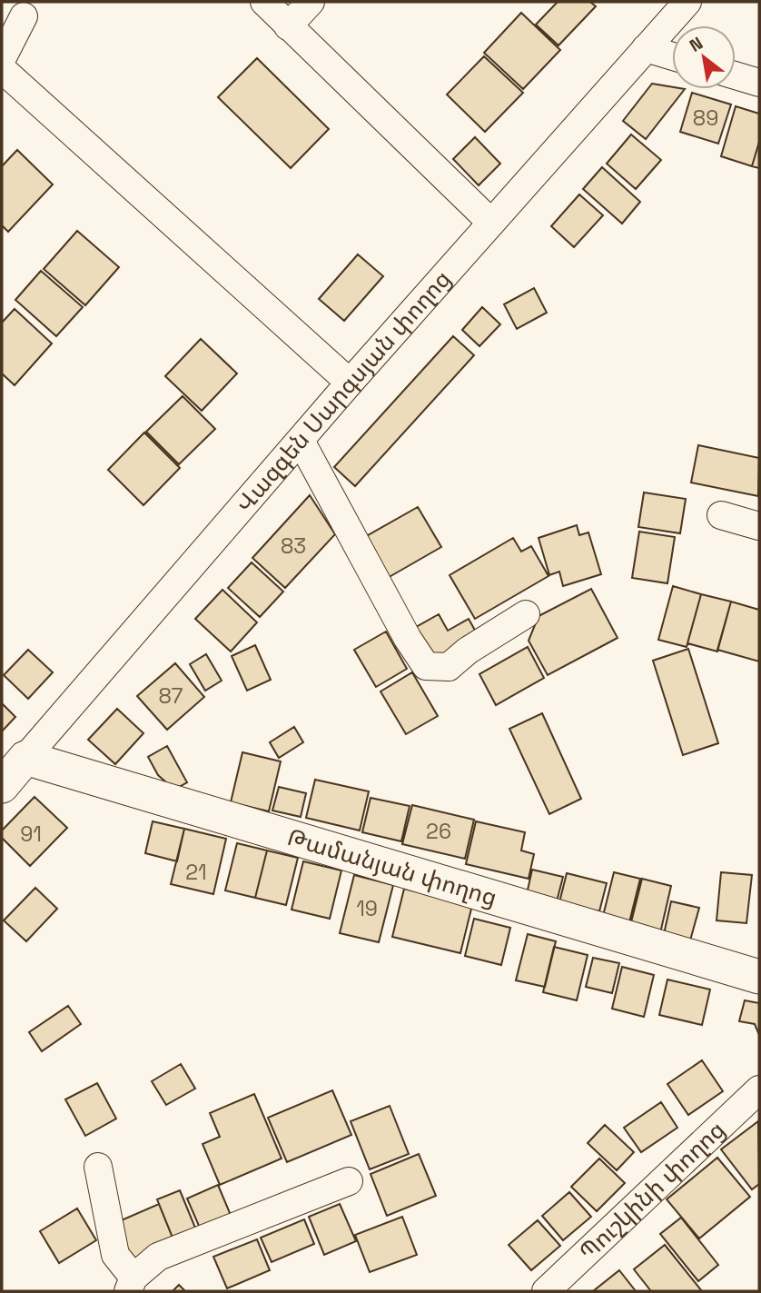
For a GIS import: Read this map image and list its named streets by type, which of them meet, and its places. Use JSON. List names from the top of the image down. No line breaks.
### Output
{"streets":{"main road":["Վազգեն Սարգսյան փողոց","Թամանյան փողոց"],"street":["Պուշկինի փողոց"]},"crossings":[["Վազգեն Սարգսյան փողոց","Թամանյան փողոց"]],"house_numbers":["89","83","87","26","91","21","19"],"north":"top left"}
